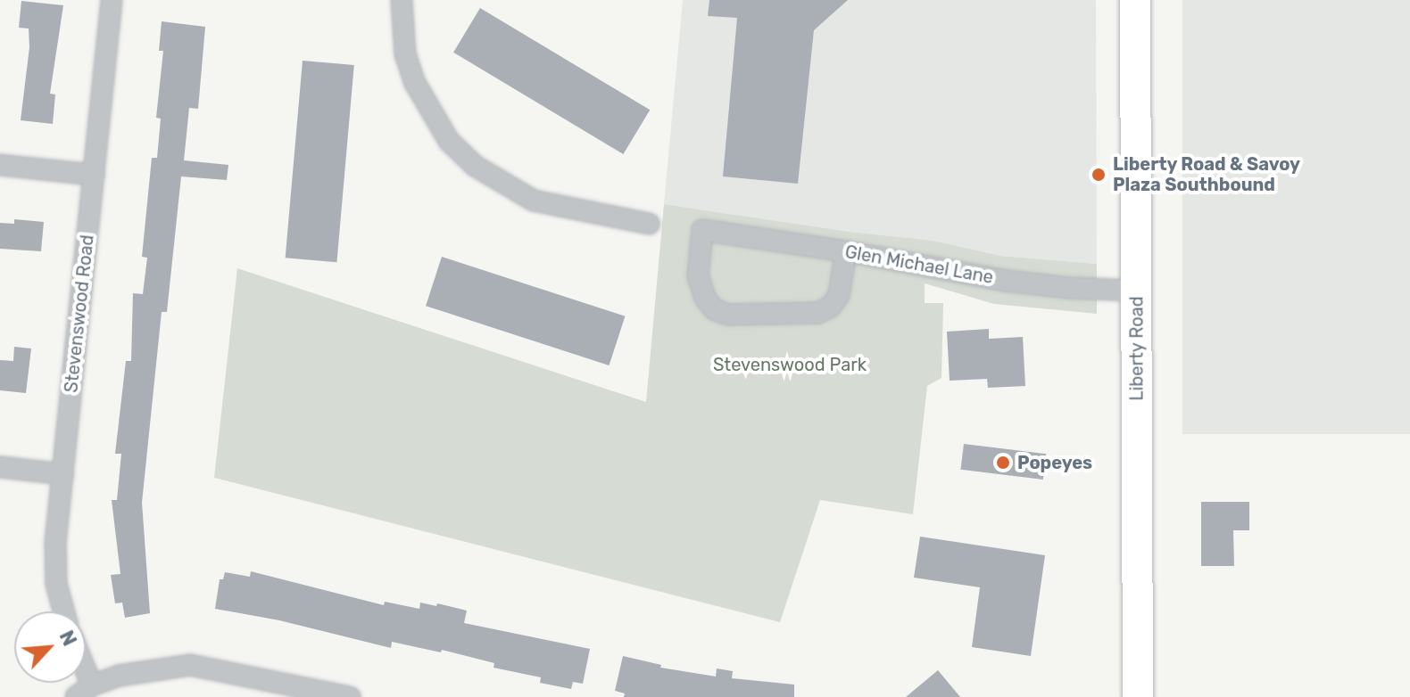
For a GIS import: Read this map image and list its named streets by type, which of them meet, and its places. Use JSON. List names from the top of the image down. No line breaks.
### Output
{"streets":{"main road":["Liberty Road"],"street":["Glen Michael Lane","Stevenswood Road"]},"crossings":[["Glen Michael Lane","Liberty Road"]],"parks":["Stevenswood Park"],"places":["Liberty Road & Savoy Plaza Southbound","Popeyes"],"north":"top right"}
